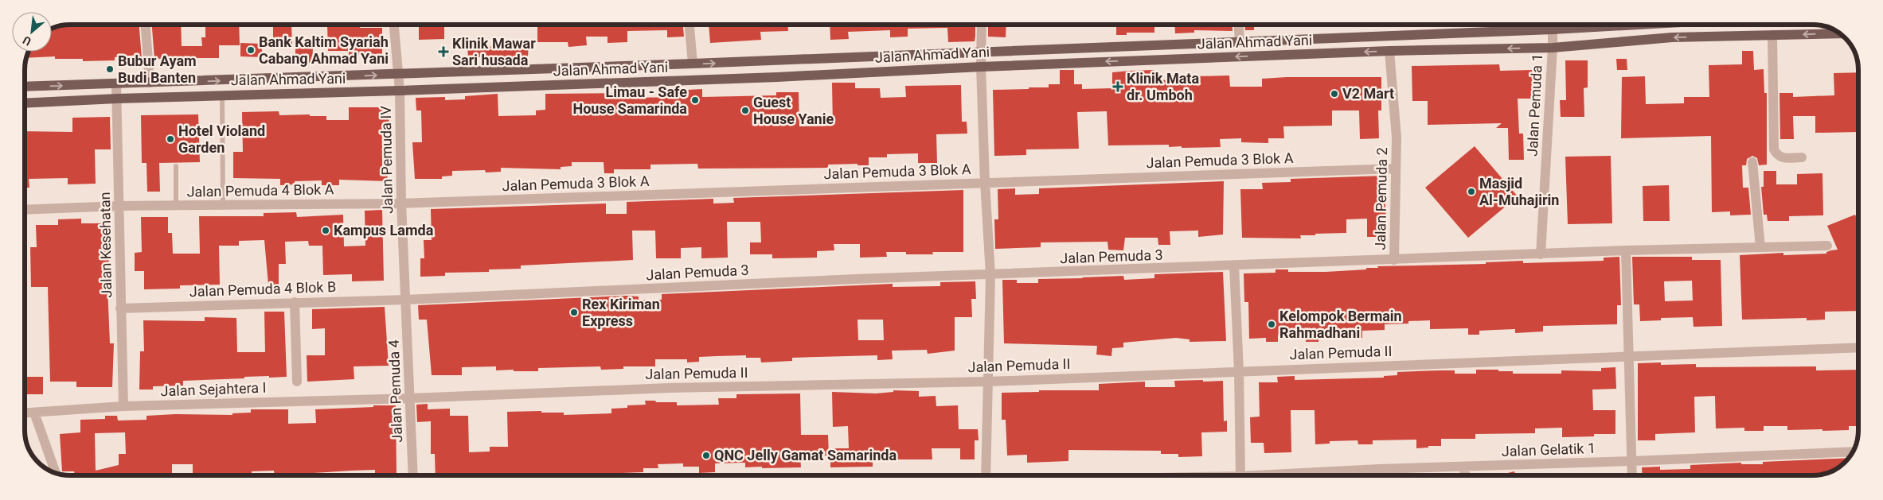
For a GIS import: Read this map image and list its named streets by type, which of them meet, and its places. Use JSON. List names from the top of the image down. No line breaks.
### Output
{"streets":{"main road":["Jalan Ahmad Yani"],"street":["Jalan Pemuda 1","Jalan Pemuda IV","Jalan Pemuda 3 Blok A","Jalan Pemuda 4 Blok A","Jalan Pemuda 2","Jalan Kesehatan","Jalan Pemuda 3","Jalan Pemuda 4 Blok B","Jalan Pemuda II","Jalan Sejahtera I","Jalan Pemuda 4","Jalan Gelatik 1"]},"crossings":[["Jalan Ahmad Yani","Jalan Pemuda 1"],["Jalan Ahmad Yani","Jalan Pemuda IV"],["Jalan Ahmad Yani","Jalan Pemuda 2"],["Jalan Ahmad Yani","Jalan Kesehatan"],["Jalan Pemuda IV","Jalan Pemuda 3 Blok A"],["Jalan Pemuda IV","Jalan Pemuda 4 Blok A"],["Jalan Pemuda IV","Jalan Pemuda 3"],["Jalan Pemuda IV","Jalan Pemuda 4 Blok B"],["Jalan Pemuda IV","Jalan Pemuda 4"],["Jalan Pemuda 3 Blok A","Jalan Pemuda 4 Blok A"],["Jalan Pemuda 3 Blok A","Jalan Pemuda 2"],["Jalan Pemuda 4 Blok A","Jalan Kesehatan"],["Jalan Pemuda 2","Jalan Pemuda 3"],["Jalan Kesehatan","Jalan Pemuda 4 Blok B"],["Jalan Kesehatan","Jalan Sejahtera I"],["Jalan Pemuda 3","Jalan Pemuda 4 Blok B"],["Jalan Pemuda 3","Jalan Pemuda 4"],["Jalan Pemuda 4 Blok B","Jalan Pemuda 4"],["Jalan Pemuda II","Jalan Sejahtera I"],["Jalan Pemuda II","Jalan Pemuda 4"],["Jalan Sejahtera I","Jalan Pemuda 4"]],"places":{"other":["Bank Kaltim Syariah Cabang Ahmad Yani","Bubur Ayam Budi Banten","V2 Mart","Limau - Safe House Samarinda","Guest House Yanie","Hotel Violand Garden","Masjid Al-Muhajirin","Kampus Lamda","Rex Kiriman Express","Kelompok Bermain Rahmadhani","QNC Jelly Gamat Samarinda"],"health":["Klinik Mawar Sari husada","Klinik Mata dr. Umboh"]},"north":"bottom left"}
